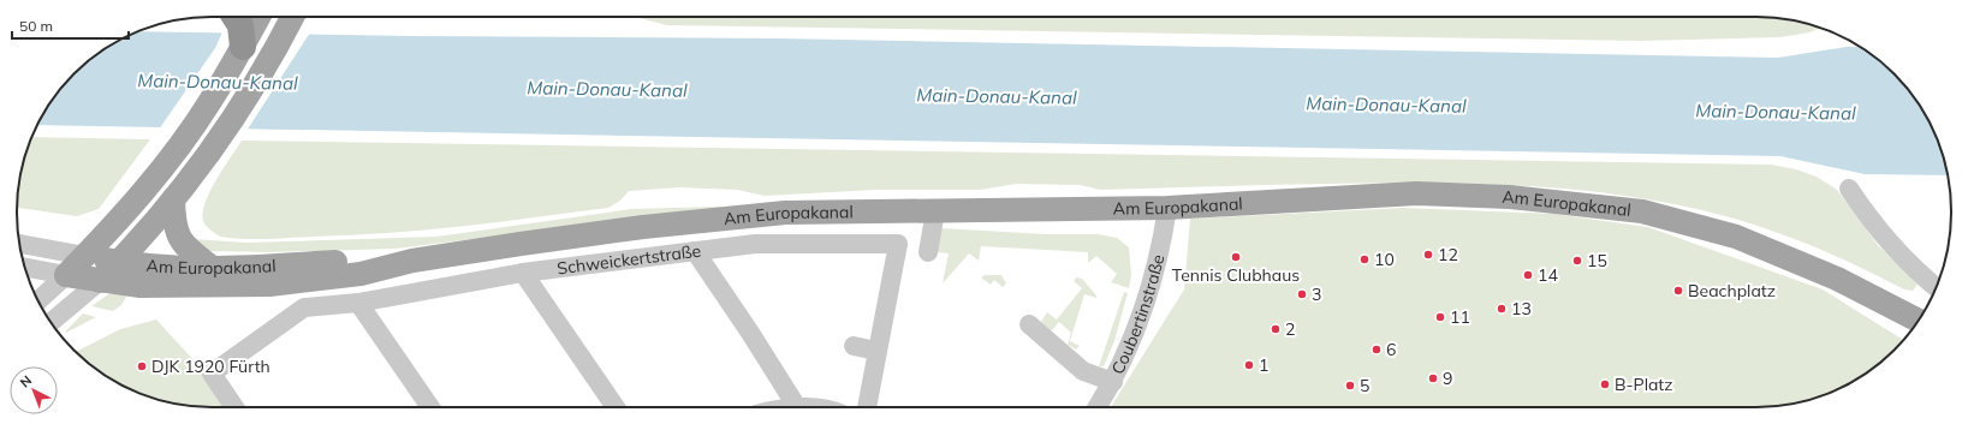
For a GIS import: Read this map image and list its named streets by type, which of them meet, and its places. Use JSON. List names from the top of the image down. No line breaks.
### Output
{"streets":{"main road":["Am Europakanal"],"street":["Schweickertstraße","Coubertinstraße"]},"crossings":[["Am Europakanal","Coubertinstraße"]],"water":["Main-Donau-Kanal"],"places":["12","Tennis Clubhaus","10","15","14","Beachplatz","3","13","11","2","6","1","DJK 1920 Fürth","9","B-Platz","5"],"scale_bar":"50 m","north":"top left"}
